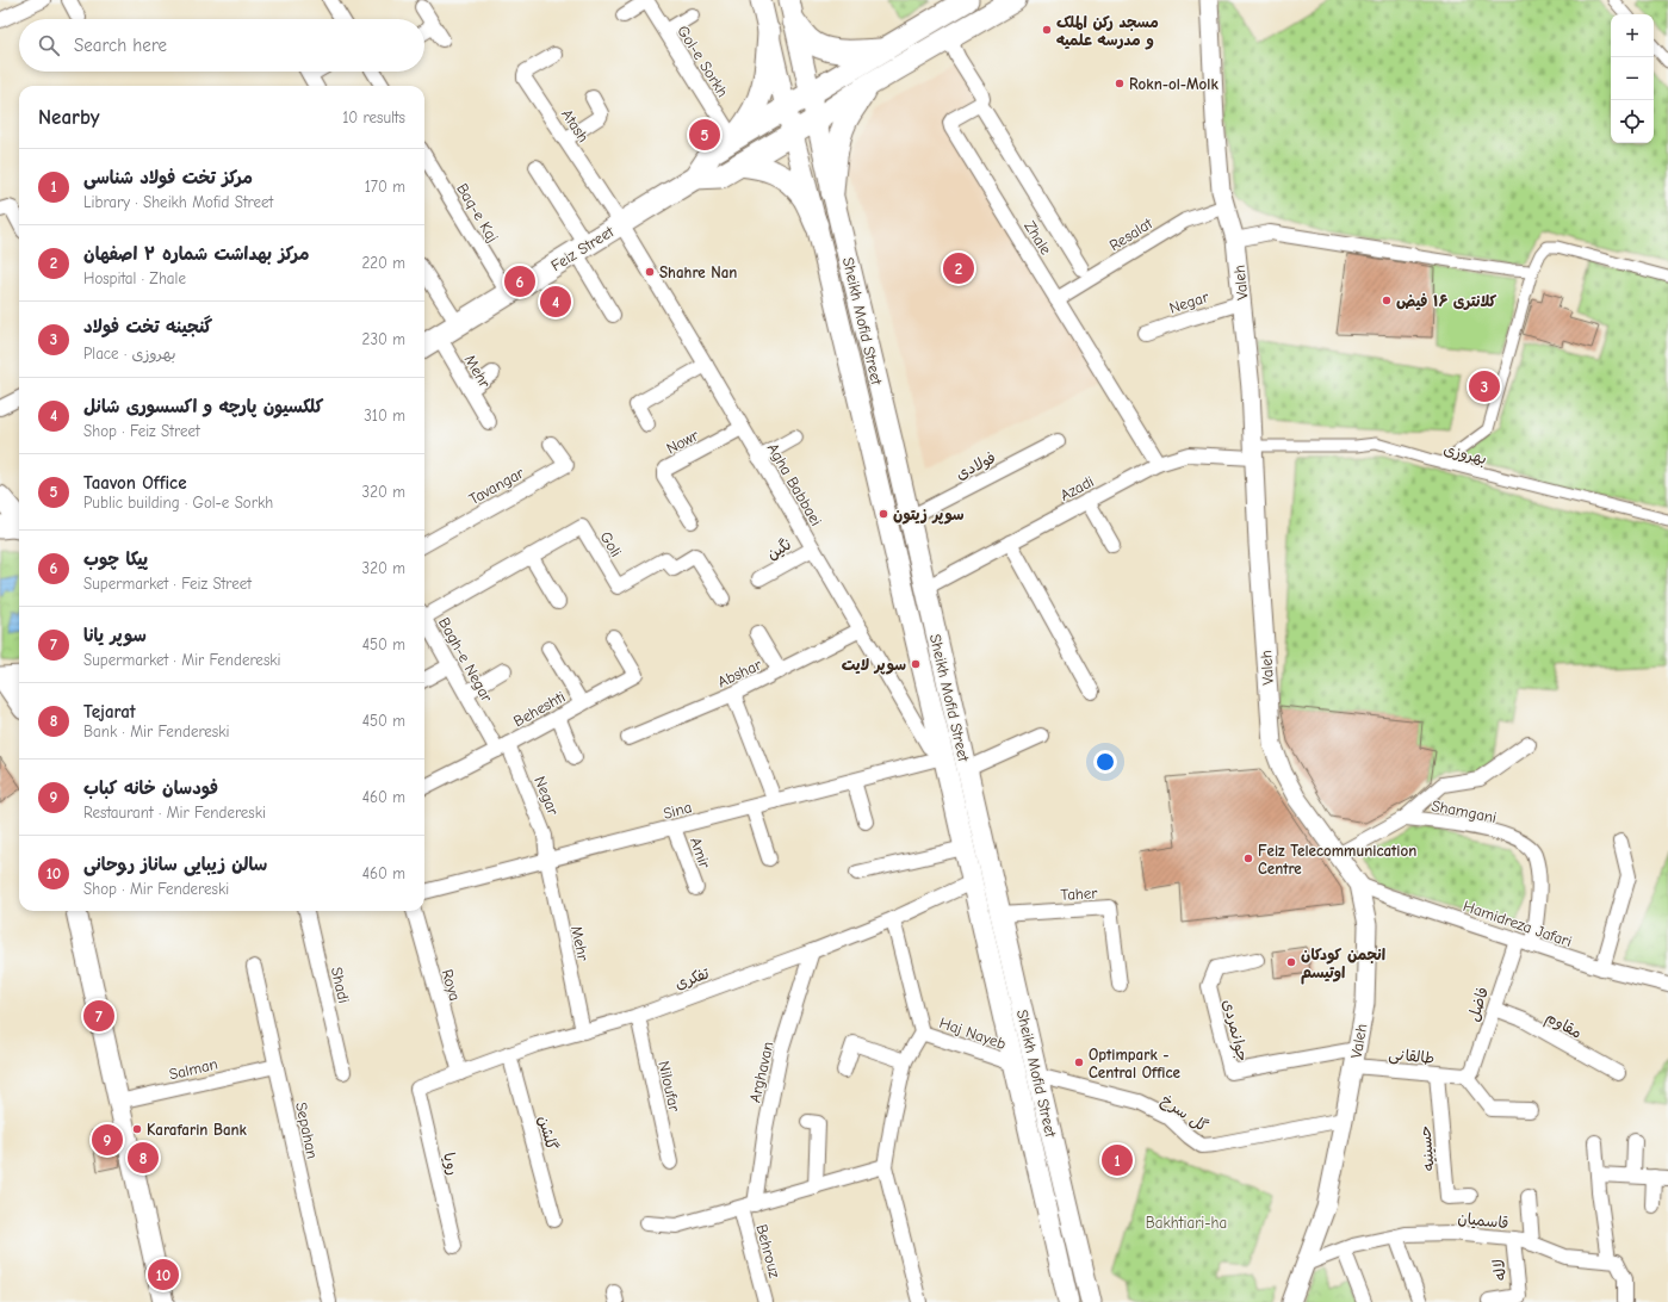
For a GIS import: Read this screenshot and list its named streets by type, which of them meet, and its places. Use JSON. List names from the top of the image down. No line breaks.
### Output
{"streets":{"main road":["Feiz Street","Sheikh Mofid Street"],"street":["Gol-e Sorkh","Atash","Baq-e Kaj","Resalat","Zhale","Valeh","Negar","Mehr","Nowr","بهروزی","فولادی","Agha Babbaei","Tavangar","Azadi","Goli","نگین","Bagh-e Negar","Abshar","Beheshti","Sina","Shamgani","Amir","Taher","Hamidreza Jafari","تفکری","Shadi","Roya","فاضل","مقاوم","جوانمردی","Haj Nayeb","طالقانی","Salman","Arghavan","Niloufar","گل سرخ","Sepahan","گلشن","حسینیه","رویا","قاسمیان","Behrouz","لاله"]},"crossings":[["Atash","Feiz Street"],["Atash","Agha Babbaei"],["Baq-e Kaj","Feiz Street"],["Resalat","Zhale"],["Resalat","Valeh"],["Zhale","Azadi"],["Feiz Street","Mehr"],["Feiz Street","Agha Babbaei"],["Valeh","Negar"],["Valeh","بهروزی"],["Valeh","Azadi"],["Valeh","Hamidreza Jafari"],["Valeh","جوانمردی"],["Valeh","طالقانی"],["Valeh","گل سرخ"],["Valeh","قاسمیان"],["Negar","Mehr"],["Negar","Bagh-e Negar"],["Negar","Beheshti"],["Negar","Sina"],["Sheikh Mofid Street","فولادی"],["Sheikh Mofid Street","Agha Babbaei"],["Sheikh Mofid Street","Azadi"],["Sheikh Mofid Street","Sina"],["Sheikh Mofid Street","Taher"],["Sheikh Mofid Street","تفکری"],["Sheikh Mofid Street","Haj Nayeb"],["Sheikh Mofid Street","گل سرخ"],["Mehr","Sina"],["Mehr","تفکری"],["Nowr","Agha Babbaei"],["بهروزی","Azadi"],["Agha Babbaei","نگین"],["Agha Babbaei","Abshar"],["Agha Babbaei","Sina"],["Bagh-e Negar","Beheshti"],["Sina","Amir"],["Shamgani","Hamidreza Jafari"],["Hamidreza Jafari","فاضل"],["تفکری","Roya"],["تفکری","Arghavan"],["تفکری","Niloufar"],["تفکری","گلشن"],["تفکری","رویا"],["فاضل","مقاوم"],["فاضل","طالقانی"],["جوانمردی","طالقانی"],["طالقانی","حسینیه"],["Salman","Sepahan"],["Arghavan","Behrouz"],["قاسمیان","لاله"]],"parks":["Bakhtiari-ha"],"places":["مسجد رکن الملک و مدرسه علمیه","Rokn-ol-Molk","Shahre Nan","کلانتری ۱۶ فیض","سوپر زیتون","سوپر لایت","Feiz Telecommunication Centre","انجمن کودکان اوتیسم","Optimpark - Central Office","Karafarin Bank"],"page":{"map_buttons":["+","−"],"search":"Search here","heading":["Nearby","10 results"],"pins":["5","2","6","4","3","7","9","8","1","10"],"list":[{"mark":"1","name":"مرکز تخت فولاد شناسی","note":"Library · Sheikh Mofid Street","value":"170 m"},{"mark":"2","name":"مرکز بهداشت شماره ۲ اصفهان","note":"Hospital · Zhale","value":"220 m"},{"mark":"3","name":"گنجینه تخت فولاد","note":"Place · بهروزی","value":"230 m"},{"mark":"4","name":"کلکسیون پارچه و اکسسوری شانل","note":"Shop · Feiz Street","value":"310 m"},{"mark":"5","name":"Taavon Office","note":"Public building · Gol-e Sorkh","value":"320 m"},{"mark":"6","name":"پیکا چوب","note":"Supermarket · Feiz Street","value":"320 m"},{"mark":"7","name":"سوپر یانا","note":"Supermarket · Mir Fendereski","value":"450 m"},{"mark":"8","name":"Tejarat","note":"Bank · Mir Fendereski","value":"450 m"},{"mark":"9","name":"فودسان خانه کباب","note":"Restaurant · Mir Fendereski","value":"460 m"},{"mark":"10","name":"سالن زیبایی ساناز روحانی","note":"Shop · Mir Fendereski","value":"460 m"}]}}
